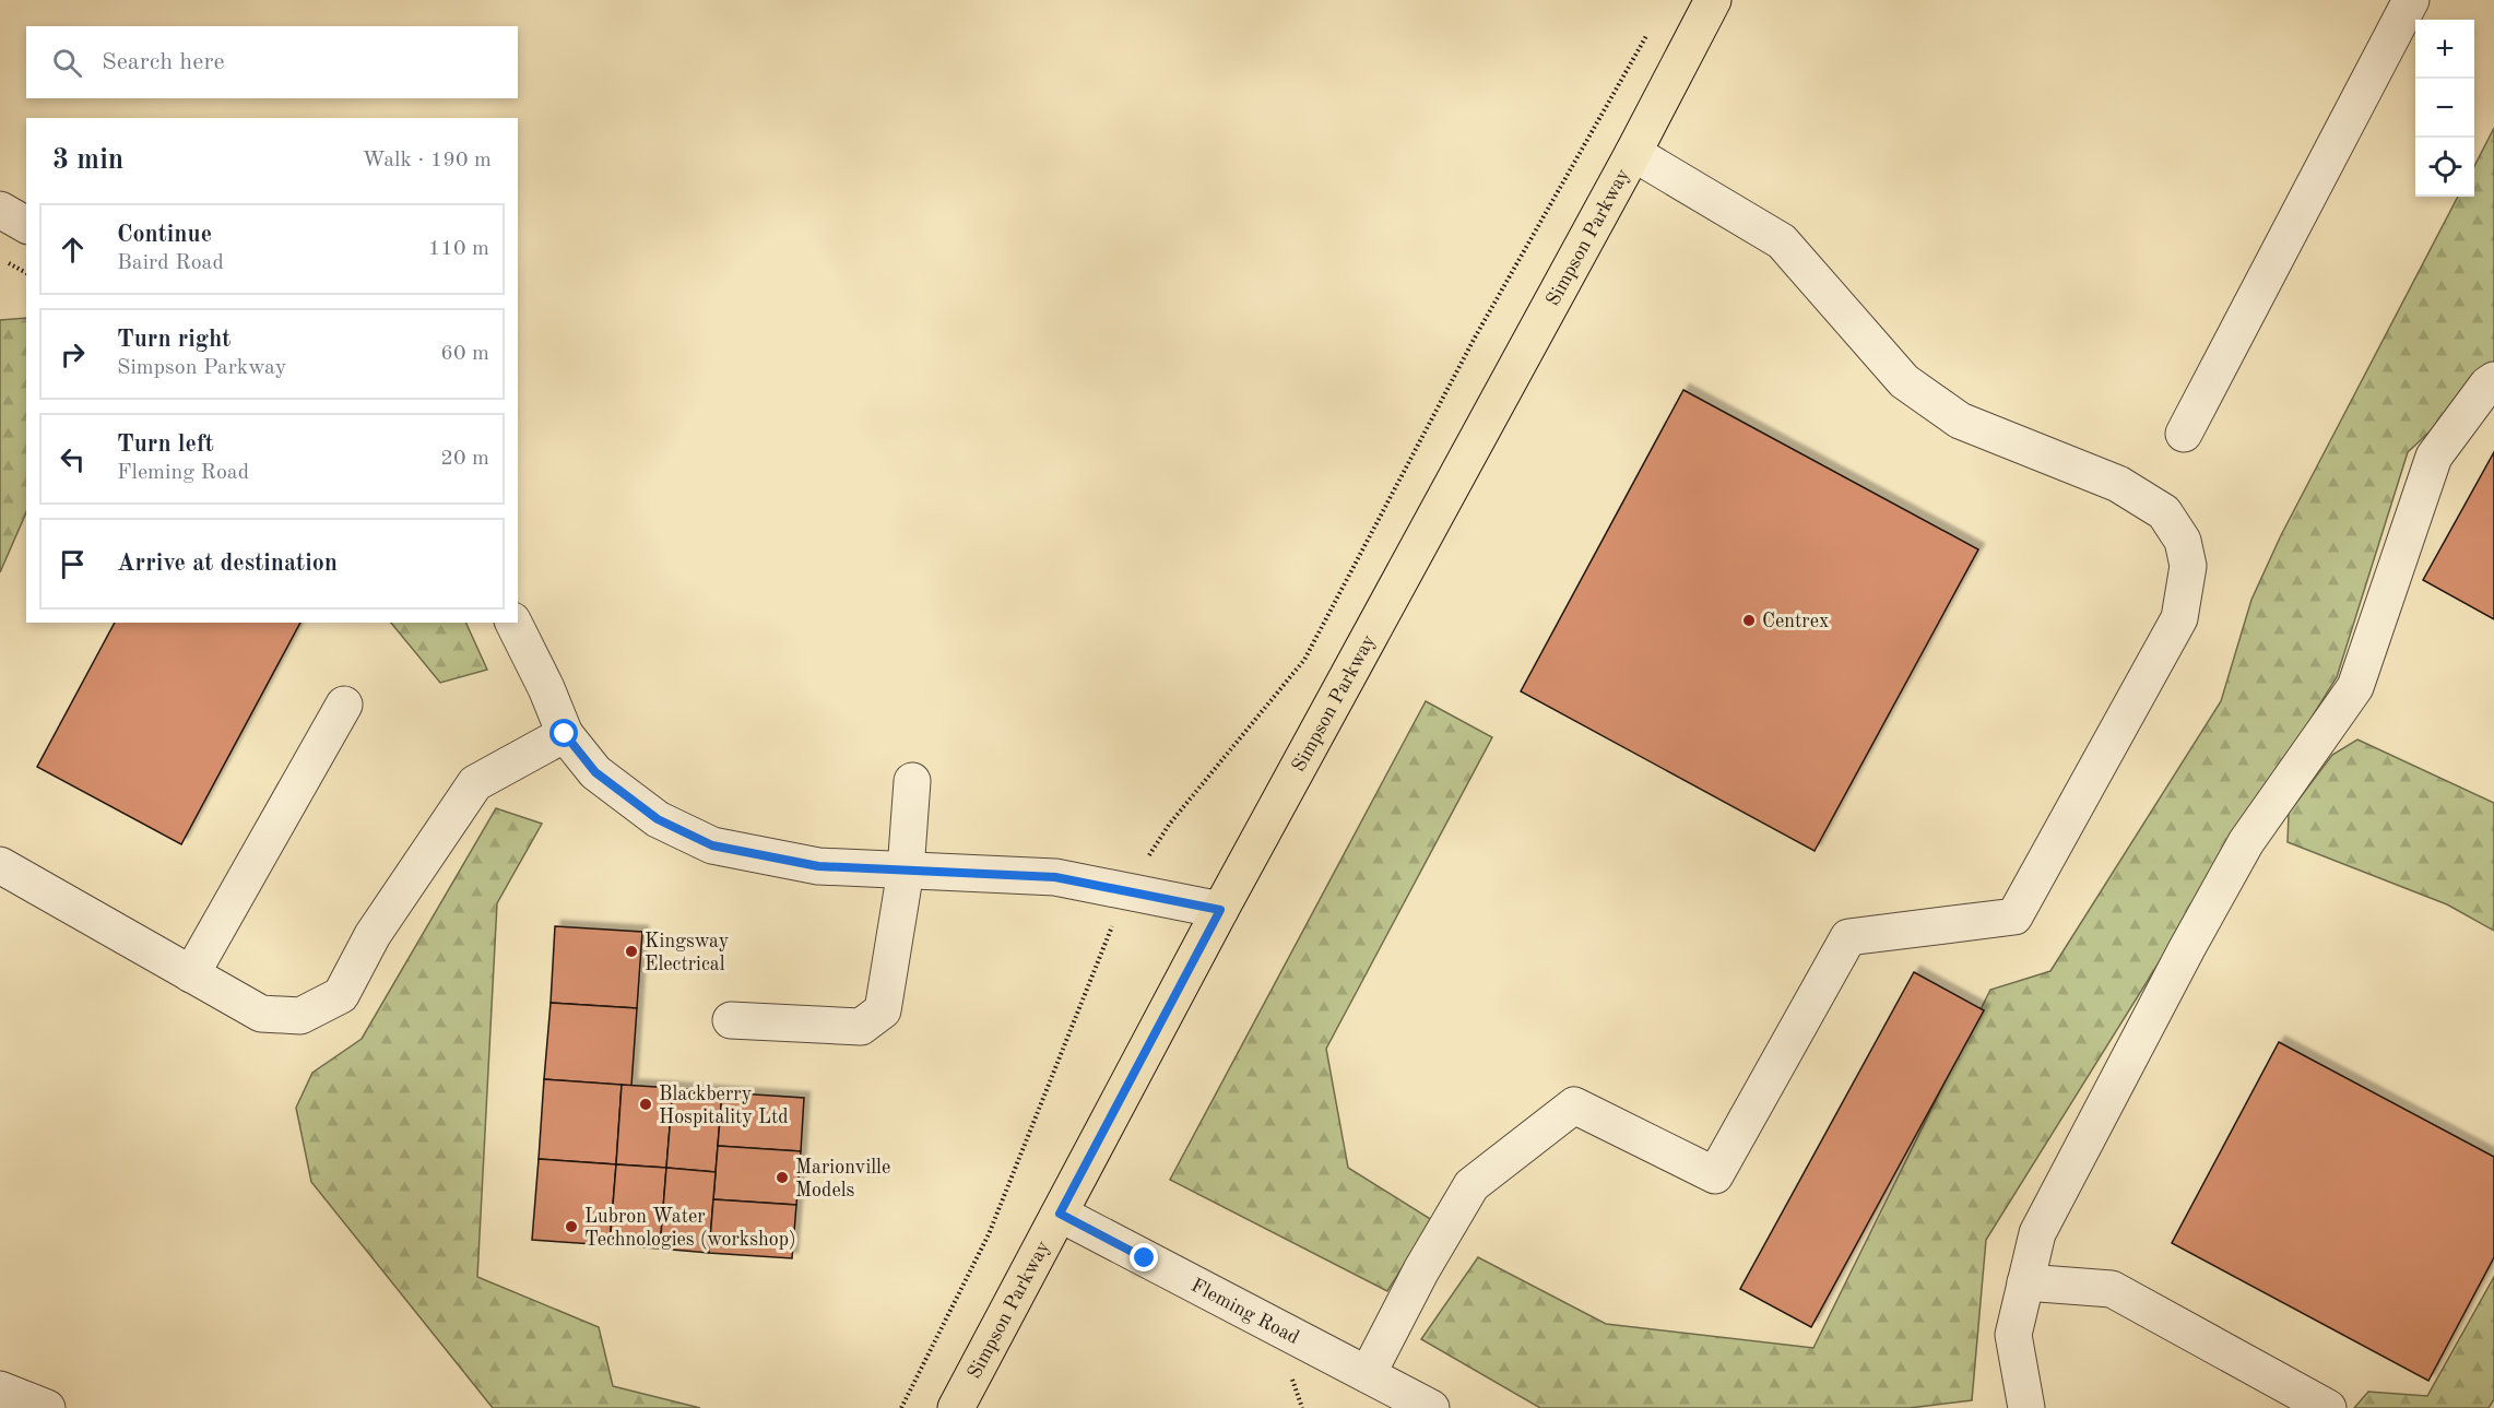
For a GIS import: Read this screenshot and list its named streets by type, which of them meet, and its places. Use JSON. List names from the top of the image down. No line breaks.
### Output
{"streets":{"main road":["Simpson Parkway"],"street":["Fleming Road"]},"crossings":[["Simpson Parkway","Fleming Road"]],"places":["Centrex","Kingsway Electrical","Blackberry Hospitality Ltd","Marionville Models","Lubron Water Technologies (workshop)"],"page":{"map_buttons":["+","−"],"search":"Search here","heading":["3 min","Walk · 190 m"],"list":[["Continue","Baird Road","110 m"],["Turn right","Simpson Parkway","60 m"],["Turn left","Fleming Road","20 m"],"Arrive at destination"]}}
